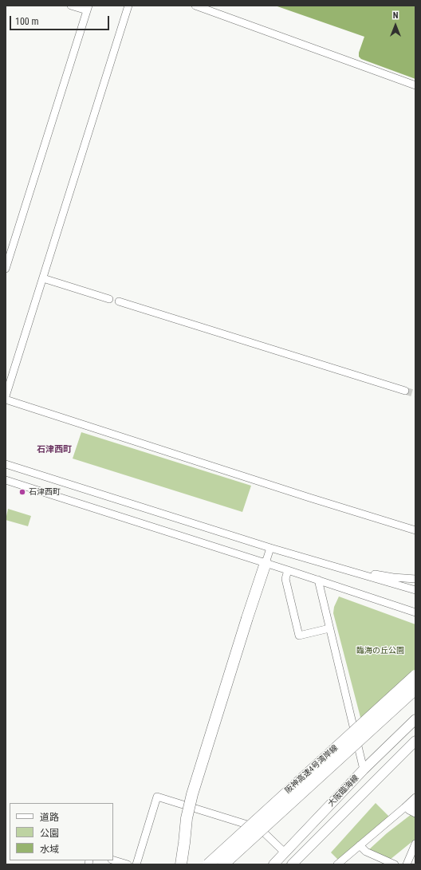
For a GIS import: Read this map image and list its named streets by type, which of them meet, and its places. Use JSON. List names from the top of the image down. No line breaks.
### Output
{"streets":{"highway":["阪神高速4号湾岸線"],"main road":["大阪臨海線"]},"districts":["石津西町"],"parks":["臨海の丘公園"],"places":["石津西町"],"legend":["道路","公園","水域"],"scale_bar":"100 m","north":"top"}
